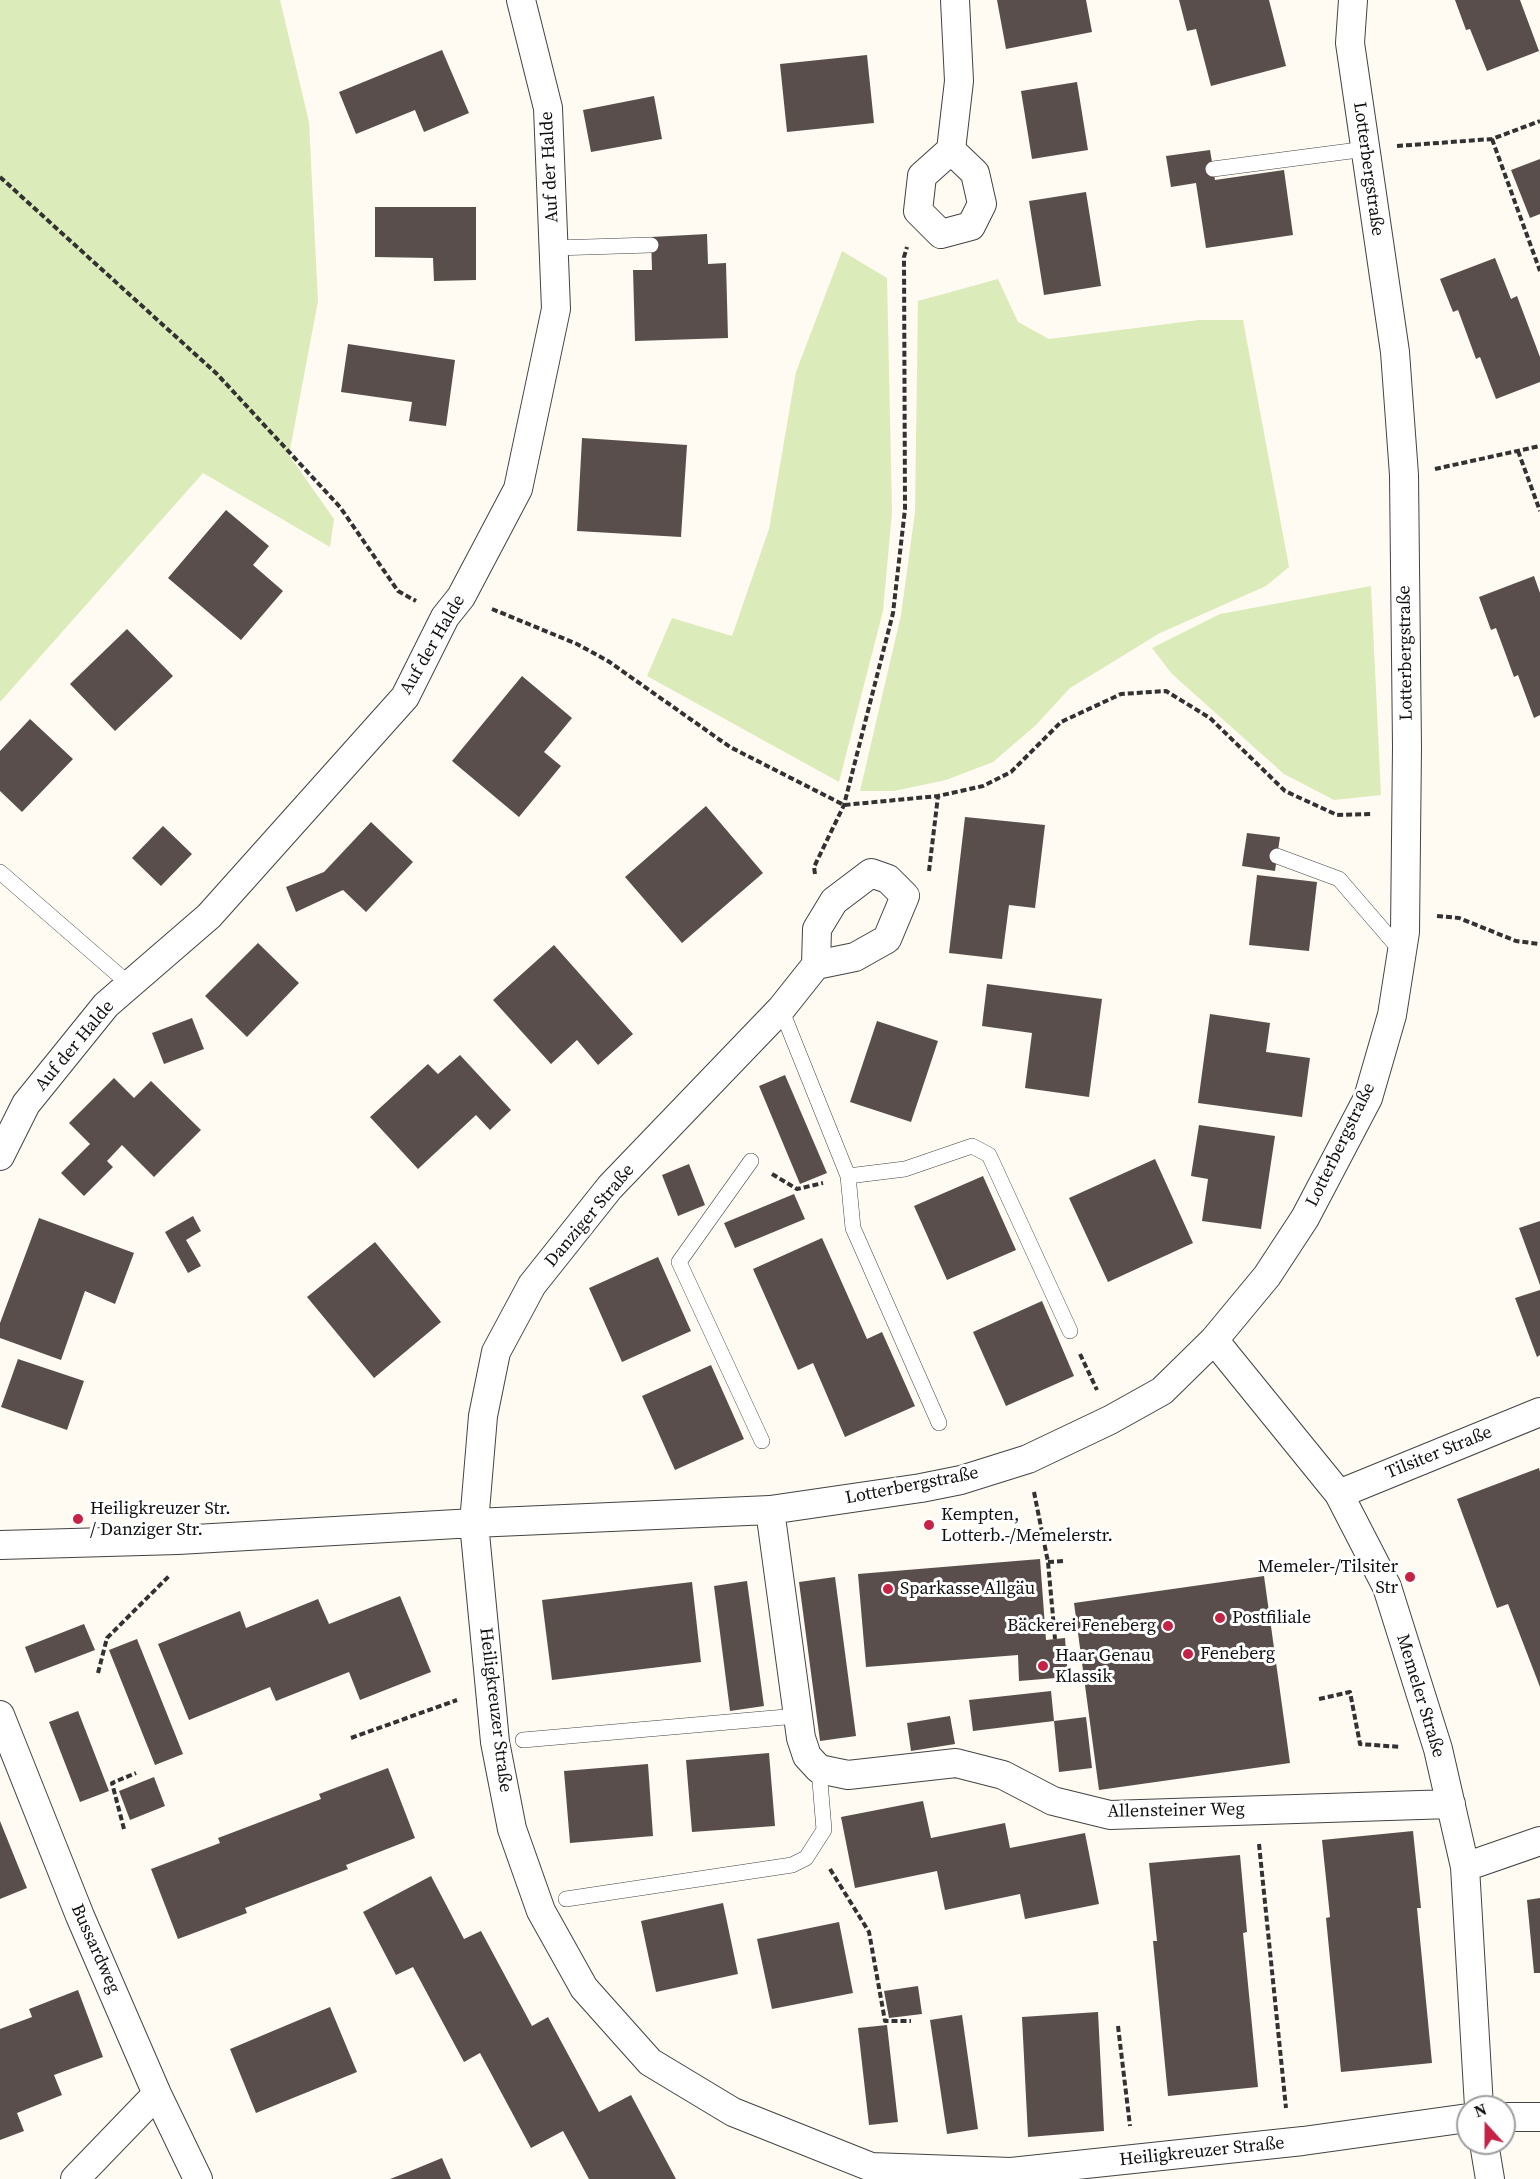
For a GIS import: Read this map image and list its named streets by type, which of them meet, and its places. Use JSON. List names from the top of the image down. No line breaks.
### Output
{"streets":{"street":["Auf der Halde","Lotterbergstraße","Danziger Straße","Tilsiter Straße","Memeler Straße","Heiligkreuzer Straße","Allensteiner Weg","Bussardweg"]},"crossings":[["Lotterbergstraße","Danziger Straße"],["Lotterbergstraße","Memeler Straße"],["Lotterbergstraße","Heiligkreuzer Straße"],["Danziger Straße","Heiligkreuzer Straße"],["Tilsiter Straße","Memeler Straße"],["Memeler Straße","Allensteiner Weg"]],"places":["Heiligkreuzer Str. / Danziger Str.","Kempten, Lotterb.-/Memelerstr.","Memeler-/Tilsiter Str","Sparkasse Allgäu","Postfiliale","Bäckerei Feneberg","Feneberg","Haar Genau Klassik"],"north":"top"}
